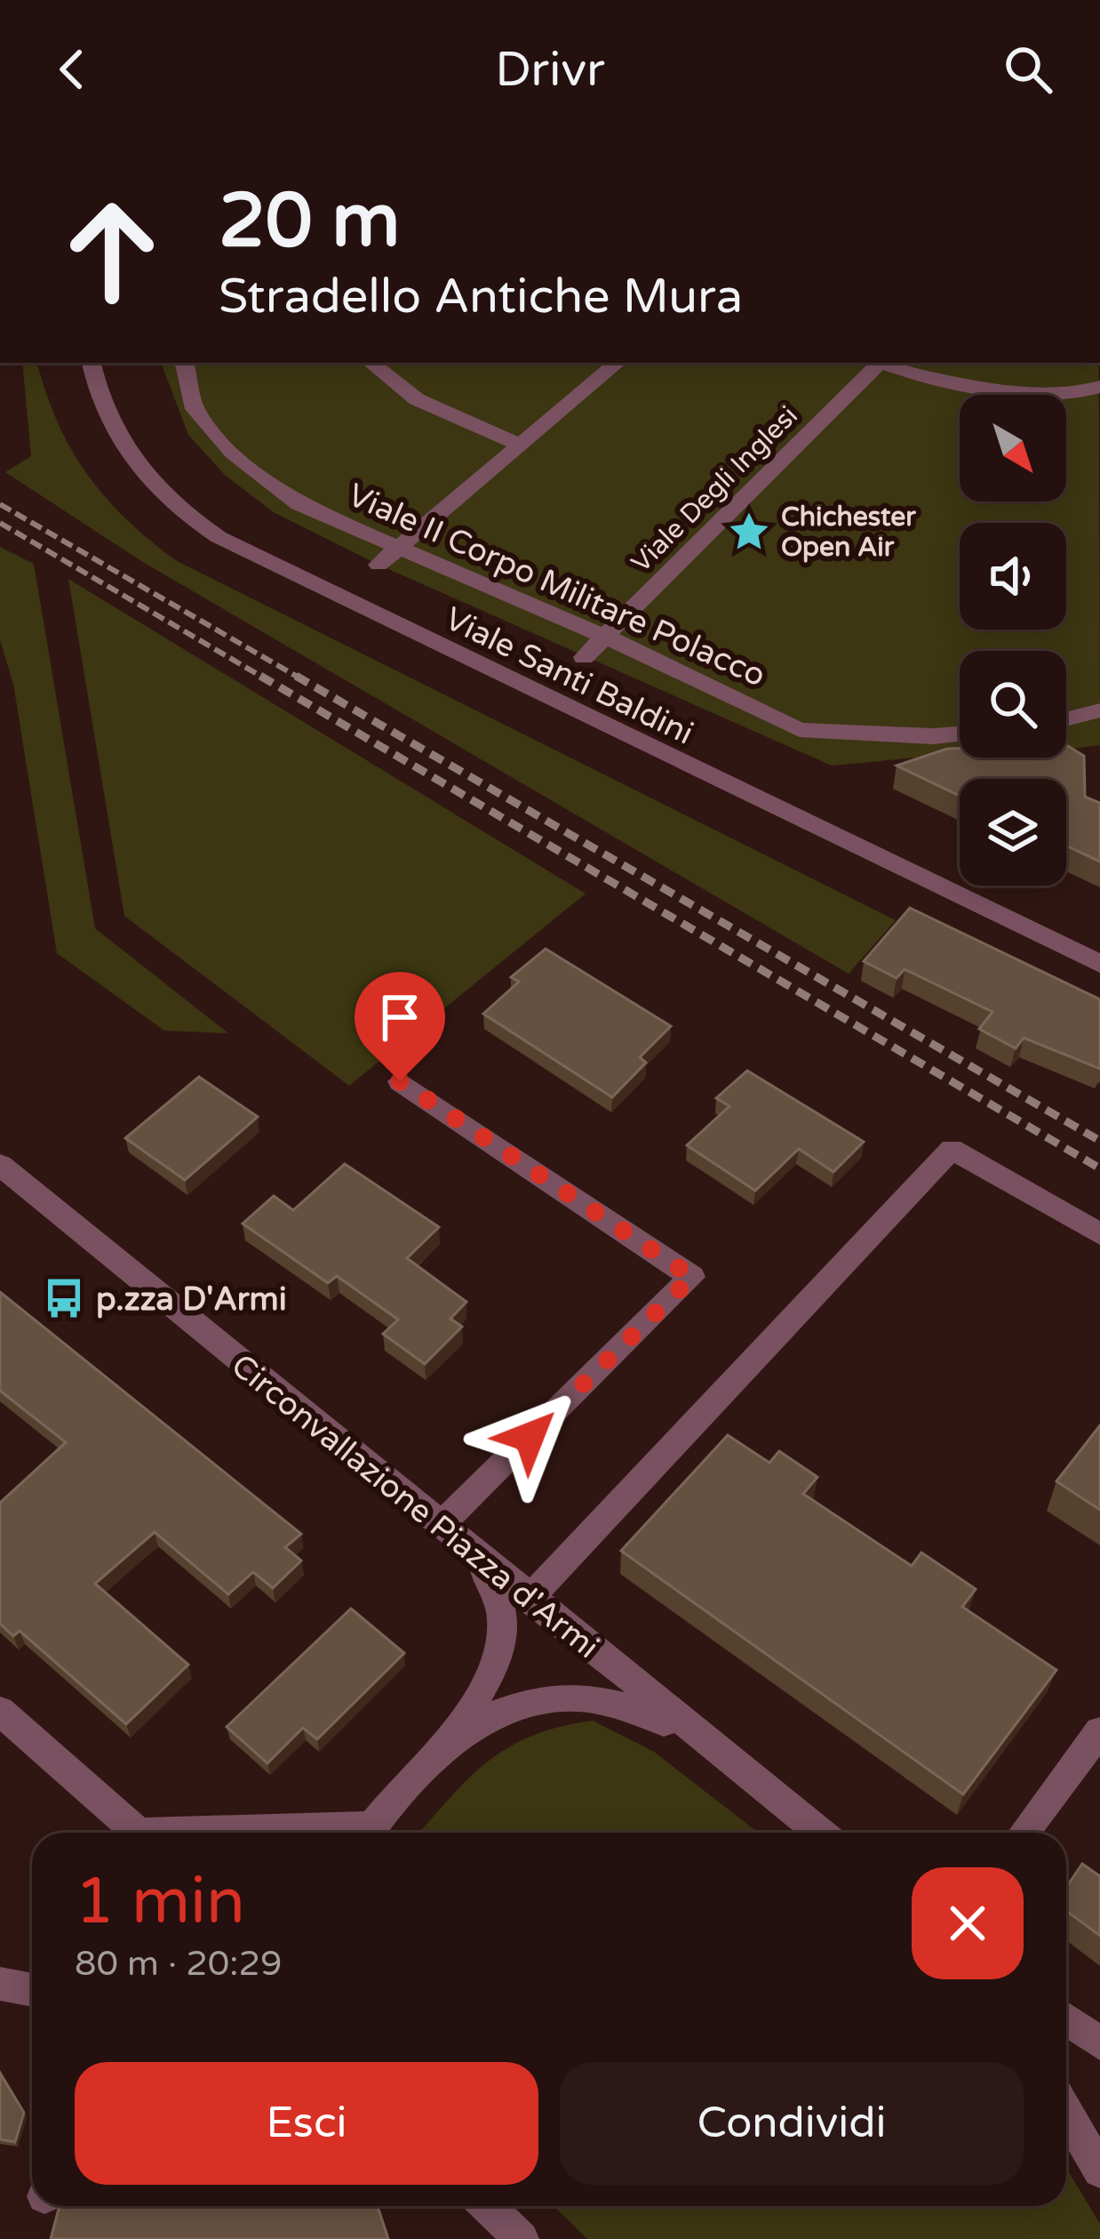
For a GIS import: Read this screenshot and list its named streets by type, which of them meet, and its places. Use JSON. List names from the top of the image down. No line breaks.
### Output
{"streets":{"street":["Viale Degli Inglesi","Viale II Corpo Militare Polacco","Viale Santi Baldini","Circonvallazione Piazza d'Armi"]},"crossings":[["Viale Degli Inglesi","Viale II Corpo Militare Polacco"]],"places":{"place":["Chichester Open Air"],"bus stop":["p.zza D'Armi"]},"north":"bottom right","page":{"header":"Drivr","turn":["20 m","Stradello Antiche Mura"],"heading":["1 min","80 m · 20:29"],"buttons":["Esci","Condividi"]}}
